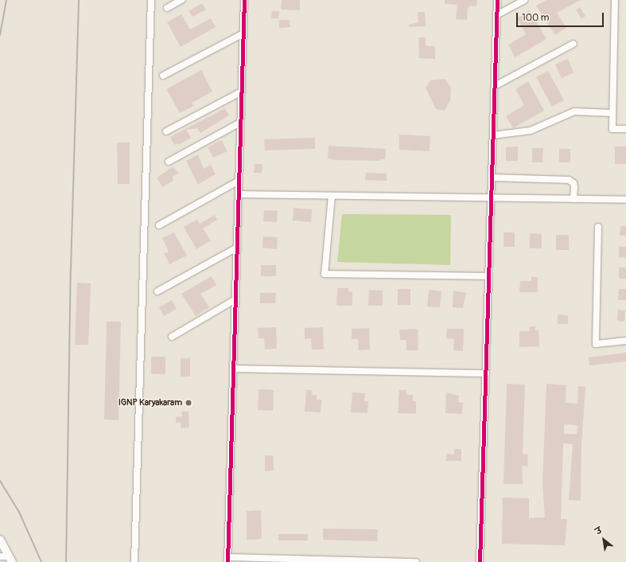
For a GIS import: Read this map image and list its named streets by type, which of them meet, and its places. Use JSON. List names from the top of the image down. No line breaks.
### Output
{"places":["IGNP Karyakaram"],"scale_bar":"100 m","north":"top left"}
